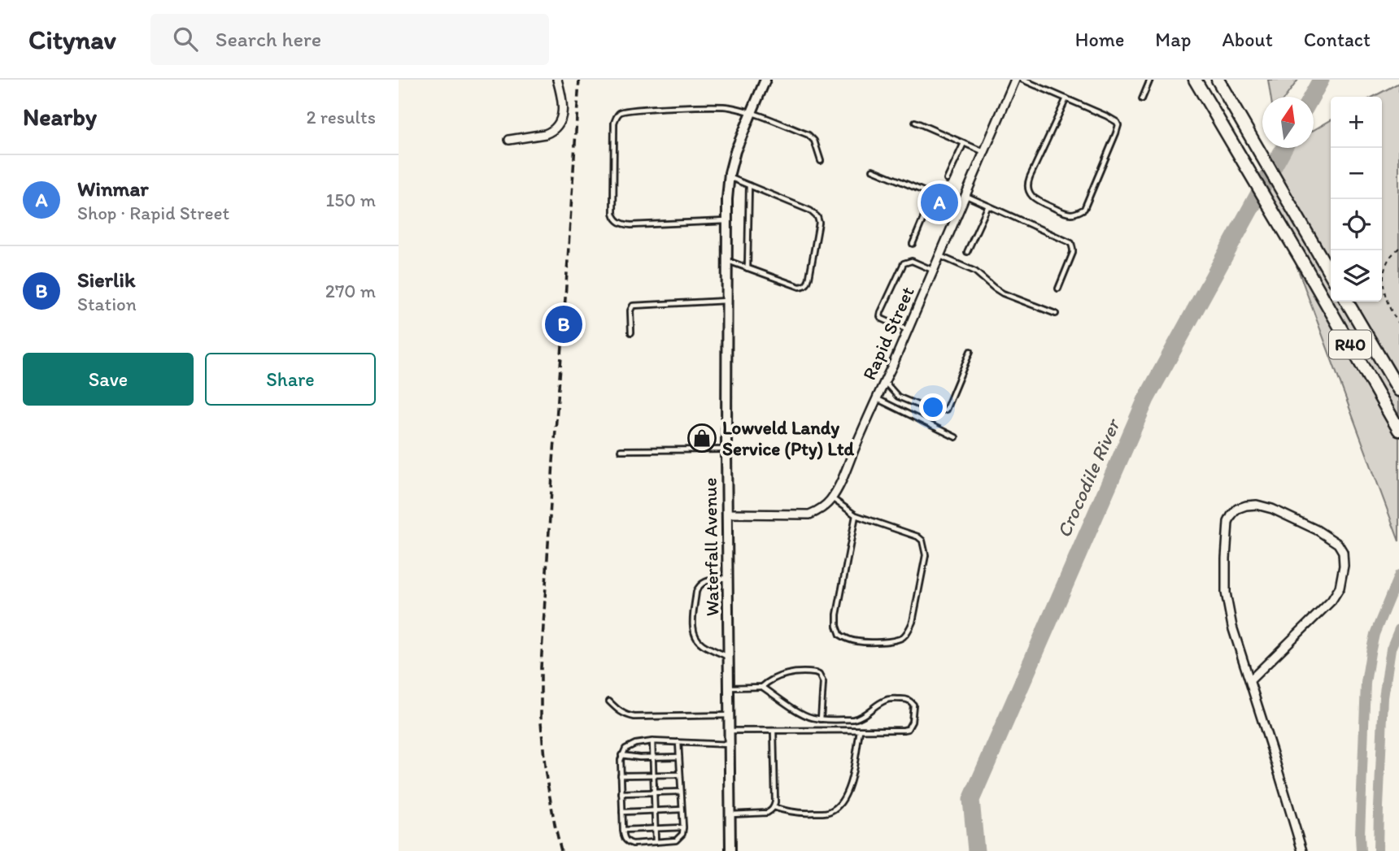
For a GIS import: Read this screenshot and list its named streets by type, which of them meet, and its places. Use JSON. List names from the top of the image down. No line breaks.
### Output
{"streets":{"main road":["R40"],"street":["Rapid Street","Waterfall Avenue"]},"crossings":[["Rapid Street","Waterfall Avenue"]],"water":["Crocodile River"],"places":{"shop":["Lowveld Landy Service (Pty) Ltd"]},"north":"top","page":{"header":"Citynav","search":"Search here","nav":["Home","Map","About","Contact"],"heading":["Nearby","2 results"],"map_buttons":["+","−"],"list":[{"mark":"A","name":"Winmar","note":"Shop · Rapid Street","value":"150 m"},{"mark":"B","name":"Sierlik","note":"Station","value":"270 m"}],"pins":["A","B"],"buttons":["Save","Share"]}}
